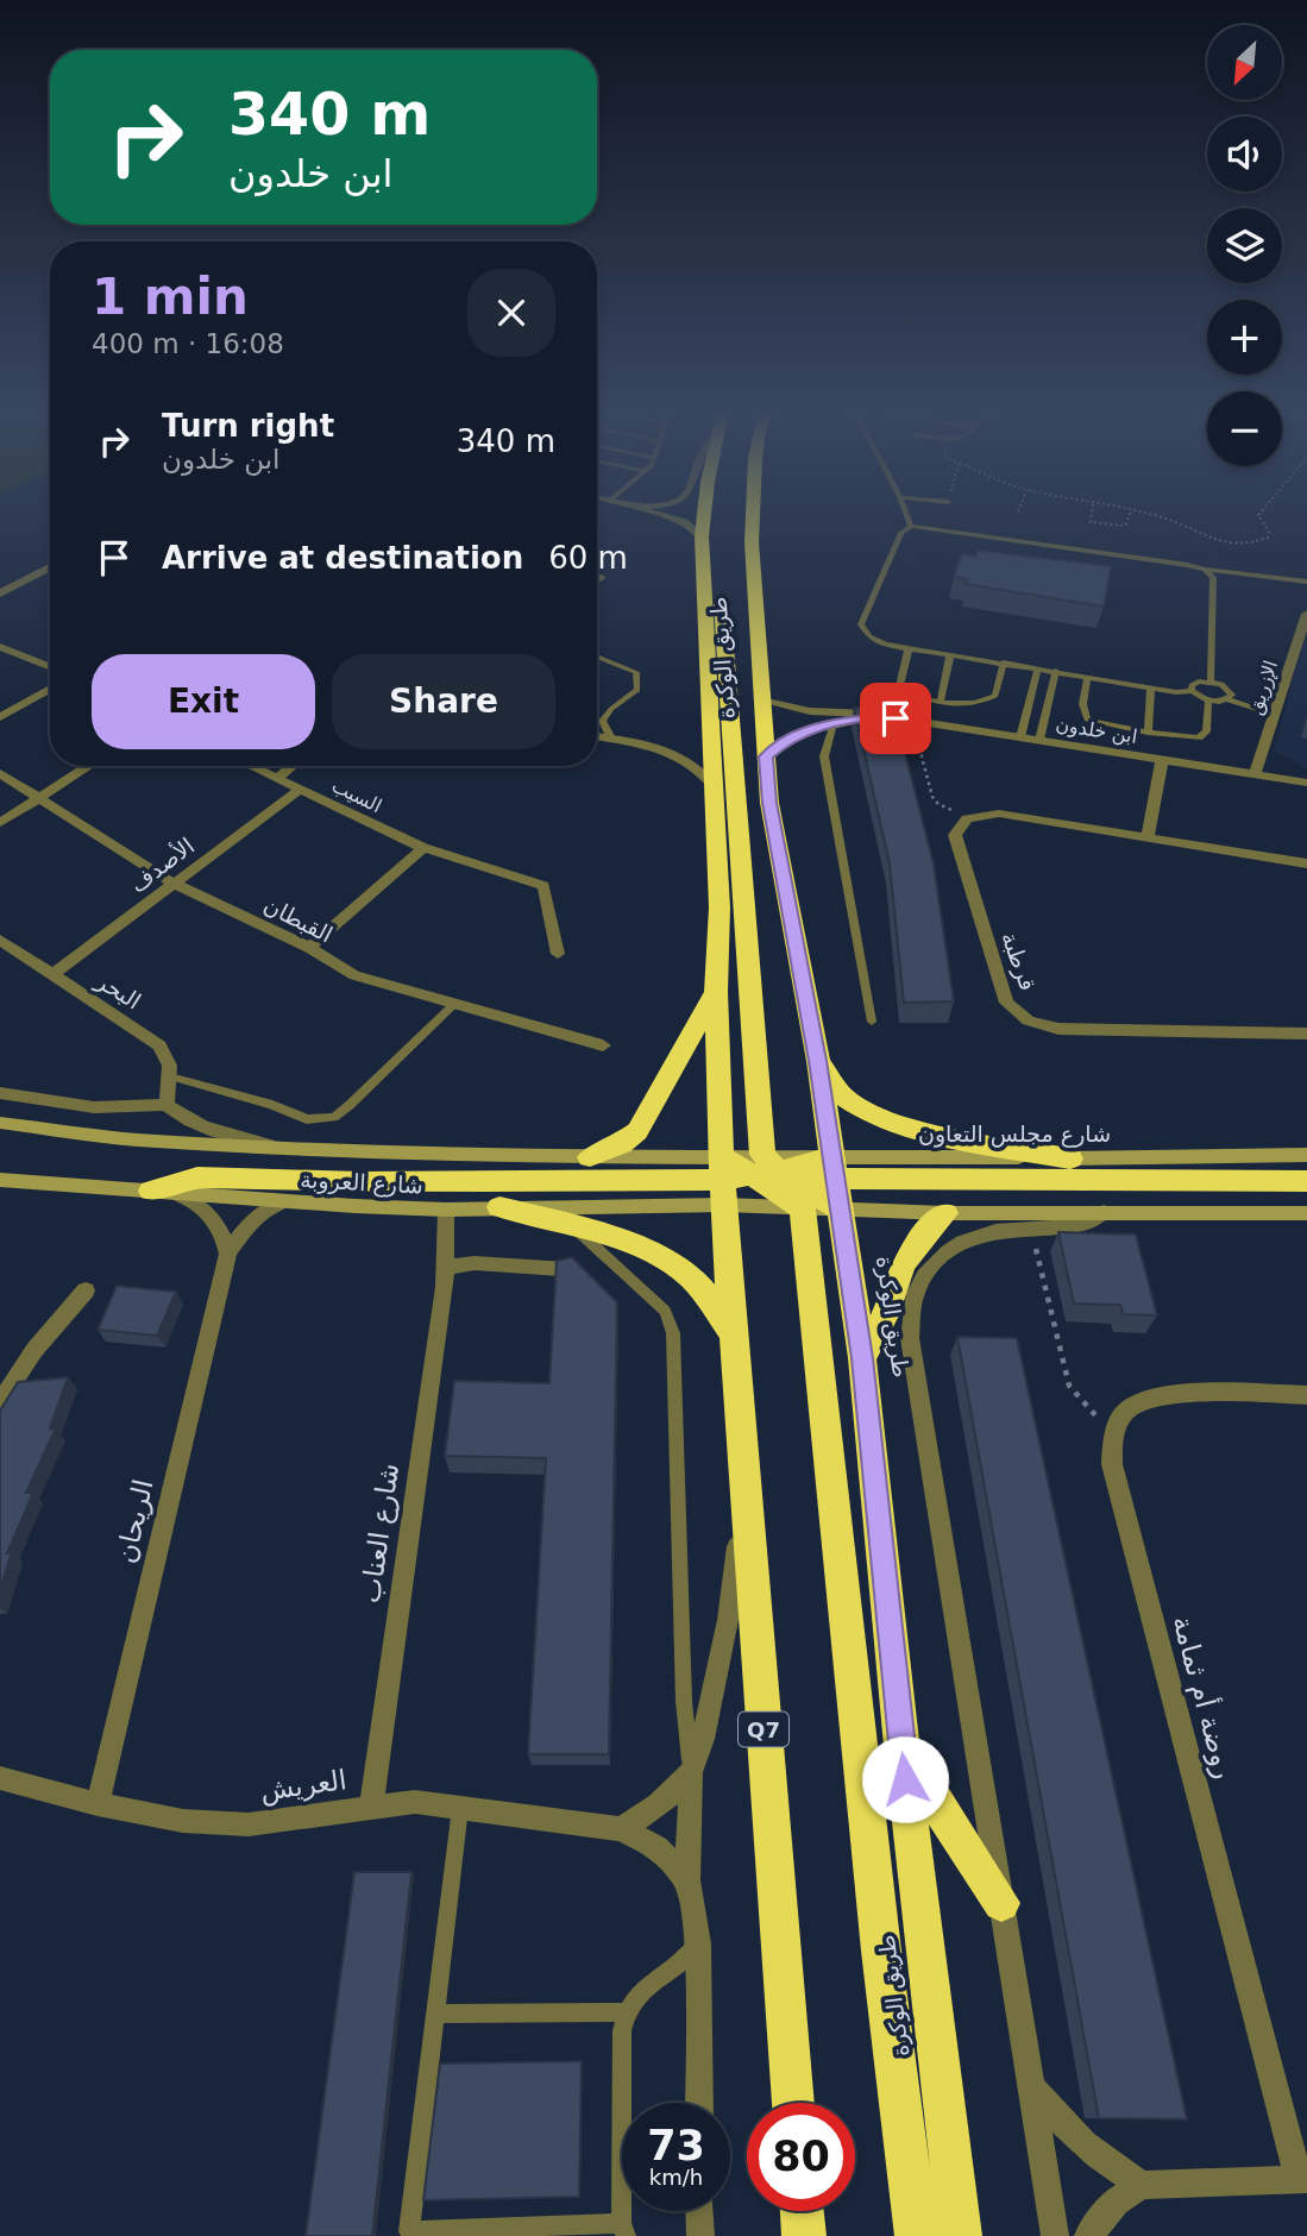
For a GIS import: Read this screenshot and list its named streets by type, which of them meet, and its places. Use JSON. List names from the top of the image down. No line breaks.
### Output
{"streets":{"highway":["طريق الوكرة","Q7"],"street":["الإزريق","ابن خلدون","السيب","الأصدف","القبطان","قرطبة","البحر","شارع مجلس التعاون","شارع العروبة","الريحان","شارع العناب","روضة أم ثمامة","العريش"]},"crossings":[["طريق الوكرة","ابن خلدون"],["طريق الوكرة","شارع مجلس التعاون"],["طريق الوكرة","شارع العروبة"],["طريق الوكرة","العريش"],["الإزريق","ابن خلدون"],["السيب","الأصدف"],["الأصدف","القبطان"],["الأصدف","البحر"],["شارع العروبة","الريحان"],["شارع العروبة","شارع العناب"],["الريحان","العريش"],["شارع العناب","العريش"]],"north":"bottom left","page":{"map_buttons":["+","−"],"turn":["340 m","ابن خلدون"],"heading":["1 min","400 m · 16:08"],"list":[{"name":"Turn right","note":"ابن خلدون","value":"340 m"},{"name":"Arrive at destination","value":"60 m"}],"buttons":["Exit","Share"],"speed":"73 km/h","limit":"80"}}
